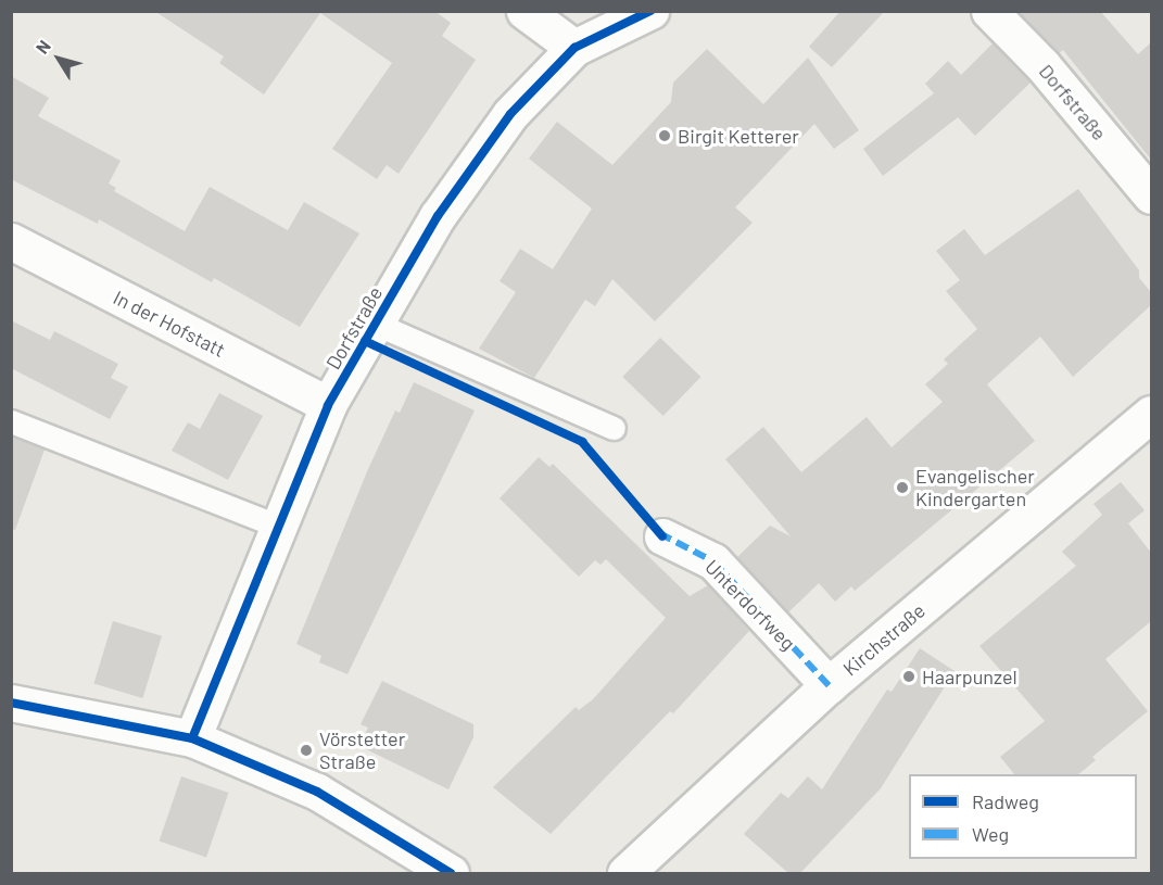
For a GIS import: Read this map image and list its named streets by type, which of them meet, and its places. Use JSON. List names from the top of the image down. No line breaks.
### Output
{"streets":{"street":["Dorfstraße","In der Hofstatt","Unterdorfweg","Kirchstraße"]},"crossings":[["Dorfstraße","In der Hofstatt"],["Unterdorfweg","Kirchstraße"]],"places":["Birgit Ketterer","Evangelischer Kindergarten","Haarpunzel","Vörstetter Straße"],"legend":["Radweg","Weg"],"north":"top left"}
